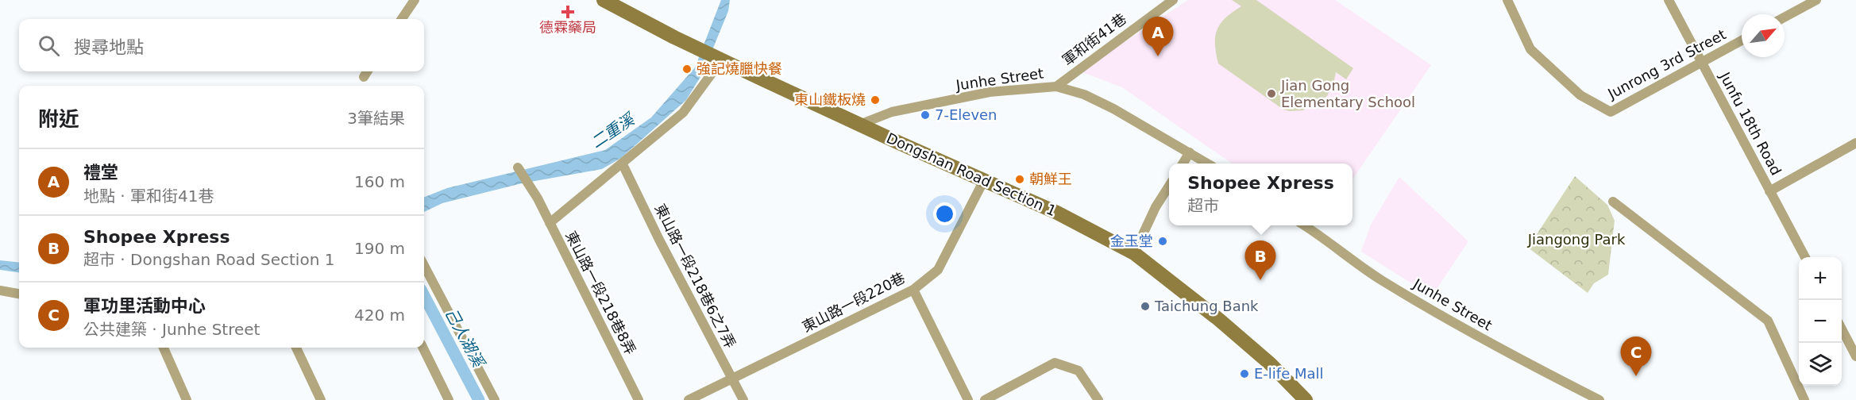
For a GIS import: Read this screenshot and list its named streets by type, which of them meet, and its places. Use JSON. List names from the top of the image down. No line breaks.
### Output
{"streets":{"main road":["Dongshan Road Section 1"],"street":["軍和街41巷","Junrong 3rd Street","Junhe Street","Junfu 18th Road","東山路一段218巷6之7弄","東山路一段218巷8弄","東山路一段220巷"]},"crossings":[["軍和街41巷","Junhe Street"],["Junrong 3rd Street","Junfu 18th Road"],["Junhe Street","Dongshan Road Section 1"],["Dongshan Road Section 1","東山路一段220巷"],["東山路一段218巷6之7弄","東山路一段220巷"]],"water":["二重溪","己人湖溪"],"parks":["Jiangong Park"],"places":{"health":["德霖藥局"],"other":["強記燒臘快餐","Jian Gong Elementary School","東山鐵板燒","7-Eleven","朝鮮王","金玉堂","Taichung Bank","E-life Mall"]},"north":"top right","page":{"pins":["A","B","C"],"search":"搜尋地點","heading":["附近","3筆結果"],"list":[{"mark":"A","name":"禮堂","note":"地點 · 軍和街41巷","value":"160 m"},{"mark":"B","name":"Shopee Xpress","note":"超市 · Dongshan Road Section 1","value":"190 m"},{"mark":"C","name":"軍功里活動中心","note":"公共建築 · Junhe Street","value":"420 m"}],"popup":["Shopee Xpress","超市"],"map_buttons":["+","−"]}}
